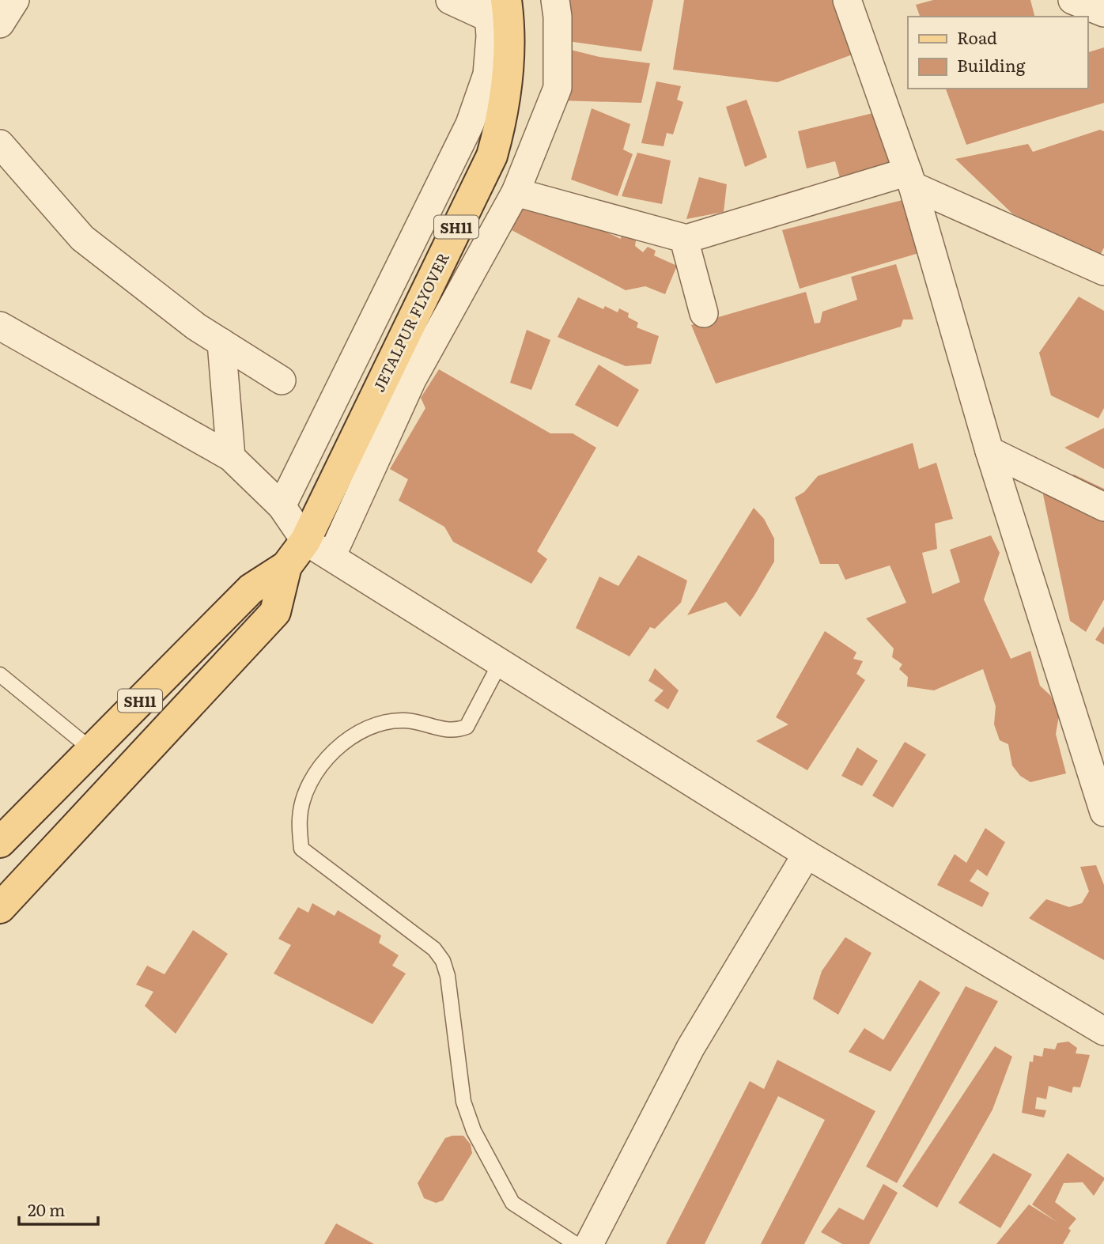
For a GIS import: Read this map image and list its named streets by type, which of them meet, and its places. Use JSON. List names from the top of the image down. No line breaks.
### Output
{"streets":{"main road":["SH11","JETALPUR FLYOVER"]},"crossings":[["SH11","JETALPUR FLYOVER"]],"legend":["Road","Building"],"scale_bar":"20 m"}
